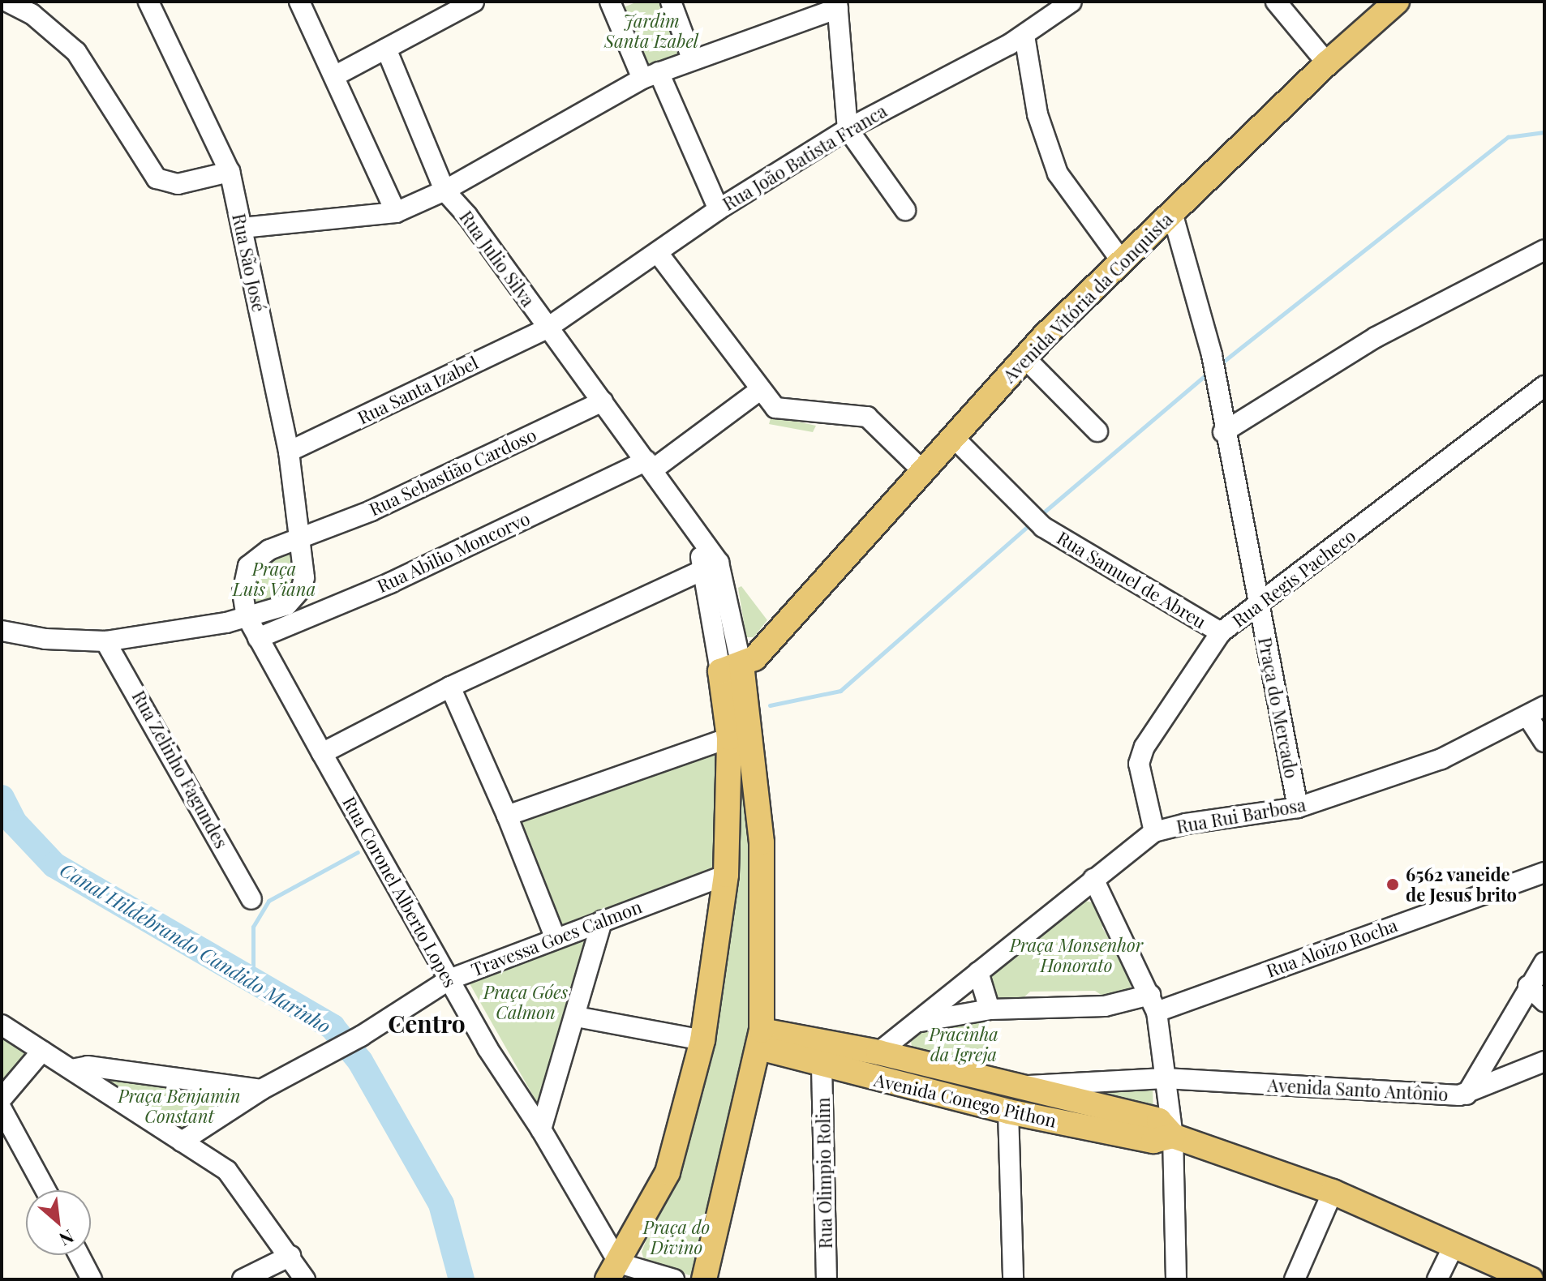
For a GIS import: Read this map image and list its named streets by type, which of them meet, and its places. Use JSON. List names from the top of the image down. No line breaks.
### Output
{"streets":{"main road":["Avenida Vitória da Conquista","Avenida Conego Pithon"],"street":["Rua João Batista Franca","Rua Julio Silva","Rua São José","Rua Santa Izabel","Rua Sebastião Cardoso","Rua Abilio Moncorvo","Rua Regis Pacheco","Rua Samuel de Abreu","Praça do Mercado","Rua Zelinho Fagundes","Rua Rui Barbosa","Rua Coronel Alberto Lopes","Travessa Goes Calmon","Rua Aloizo Rocha","Avenida Santo Antônio","Rua Olimpio Rolim"]},"crossings":[["Rua João Batista Franca","Rua Julio Silva"],["Rua João Batista Franca","Rua Santa Izabel"],["Rua Julio Silva","Rua Santa Izabel"],["Rua Julio Silva","Rua Sebastião Cardoso"],["Rua Julio Silva","Rua Abilio Moncorvo"],["Rua São José","Rua Santa Izabel"],["Rua São José","Rua Sebastião Cardoso"],["Rua São José","Rua Zelinho Fagundes"],["Rua São José","Rua Coronel Alberto Lopes"],["Avenida Vitória da Conquista","Rua Samuel de Abreu"],["Avenida Vitória da Conquista","Praça do Mercado"],["Rua Abilio Moncorvo","Rua Coronel Alberto Lopes"],["Rua Regis Pacheco","Rua Samuel de Abreu"],["Rua Regis Pacheco","Praça do Mercado"],["Rua Regis Pacheco","Rua Rui Barbosa"],["Praça do Mercado","Rua Rui Barbosa"],["Rua Rui Barbosa","Rua Aloizo Rocha"],["Rua Rui Barbosa","Avenida Conego Pithon"],["Rua Coronel Alberto Lopes","Travessa Goes Calmon"],["Avenida Santo Antônio","Avenida Conego Pithon"],["Avenida Conego Pithon","Rua Olimpio Rolim"]],"districts":["Centro"],"water":["Canal Hildebrando Candido Marinho"],"parks":["Jardim Santa Izabel","Praça Luis Viana","Praça Monsenhor Honorato","Praça Góes Calmon","Pracinha da Igreja","Praça Benjamin Constant","Praça do Divino"],"places":["6562 vaneide de Jesus brito"],"north":"bottom right"}
